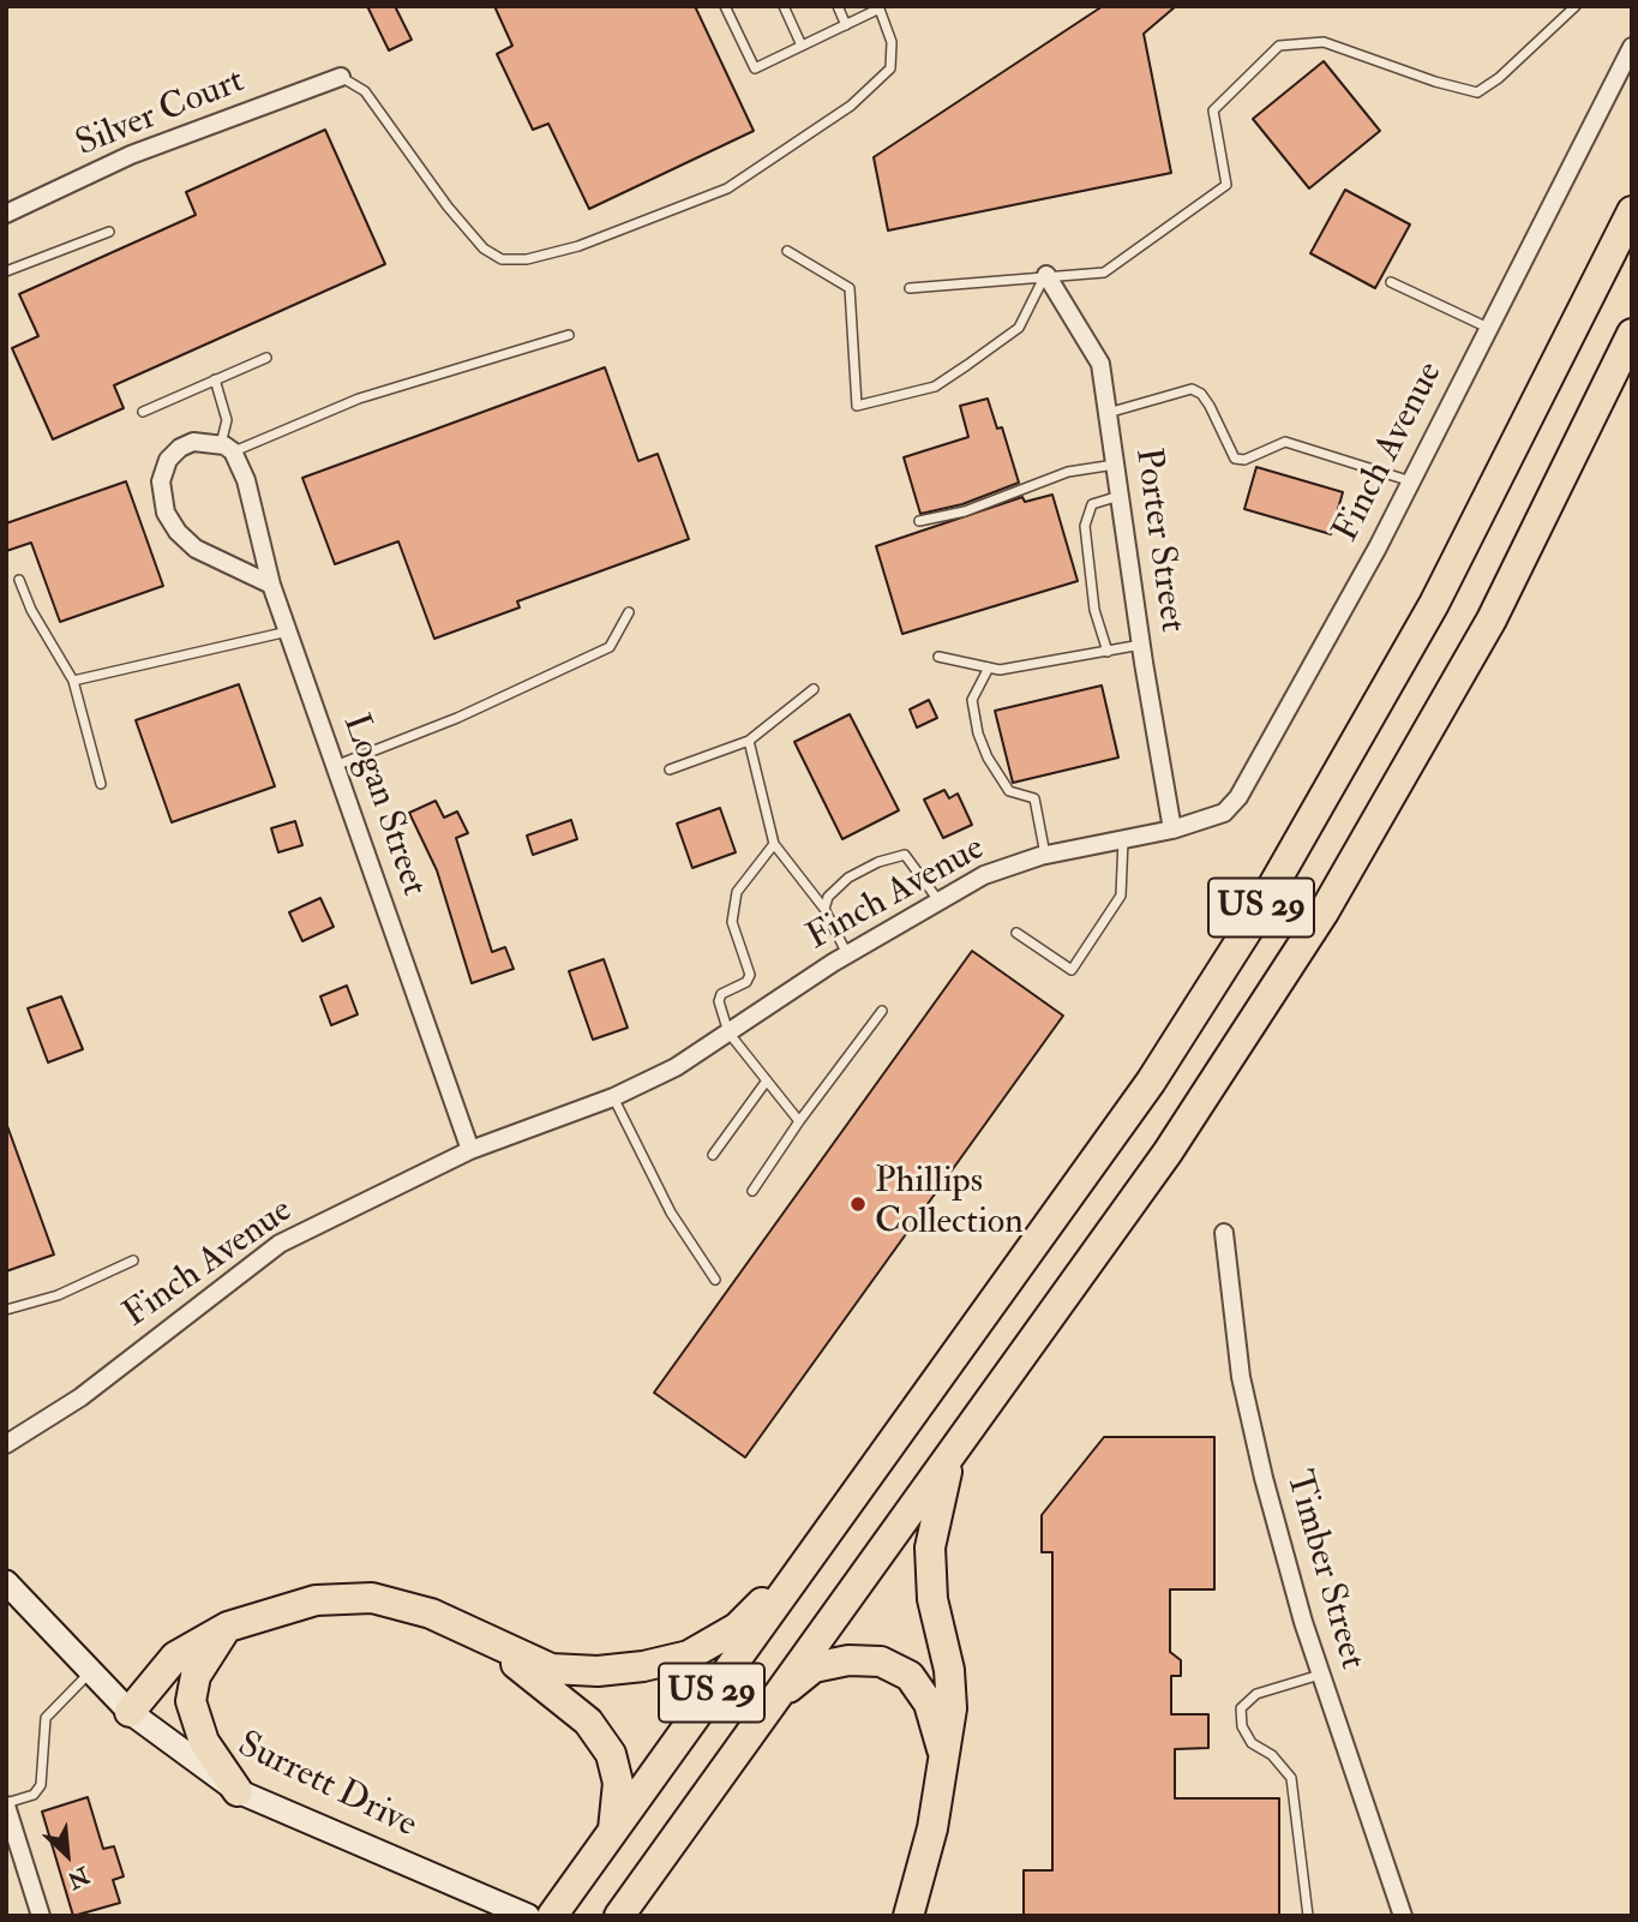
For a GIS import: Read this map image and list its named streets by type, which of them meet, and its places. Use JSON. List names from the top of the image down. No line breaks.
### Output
{"streets":{"highway":["US 29"],"street":["Silver Court","Finch Avenue","Porter Street","Logan Street","Timber Street","Surrett Drive"]},"crossings":[["Finch Avenue","Porter Street"],["Finch Avenue","Logan Street"]],"places":["Phillips Collection"],"north":"bottom right"}
